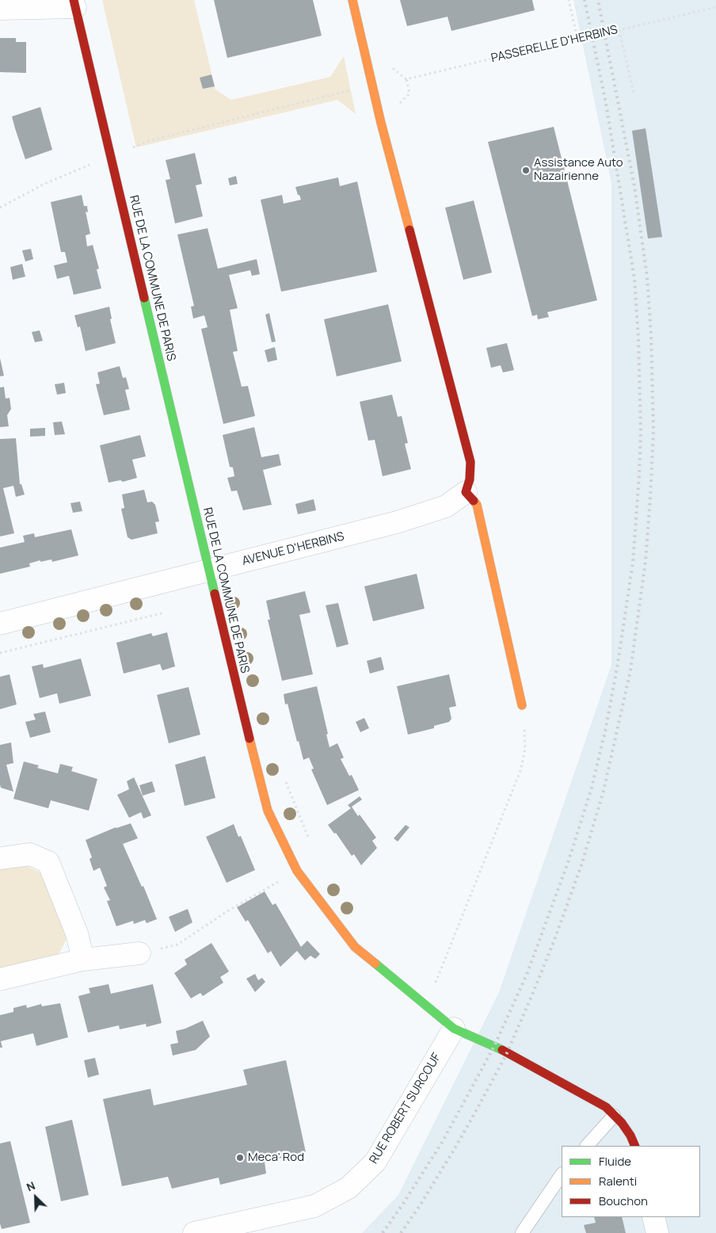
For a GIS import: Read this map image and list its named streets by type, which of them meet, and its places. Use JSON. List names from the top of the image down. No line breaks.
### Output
{"streets":{"street":["RUE DE LA COMMUNE DE PARIS","AVENUE D'HERBINS","RUE ROBERT SURCOUF"],"path":["PASSERELLE D'HERBINS"]},"crossings":[["RUE DE LA COMMUNE DE PARIS","AVENUE D'HERBINS"],["RUE DE LA COMMUNE DE PARIS","RUE ROBERT SURCOUF"]],"places":["Assistance Auto Nazairienne","Meca' Rod"],"legend":["Fluide","Ralenti","Bouchon"],"north":"top left"}
